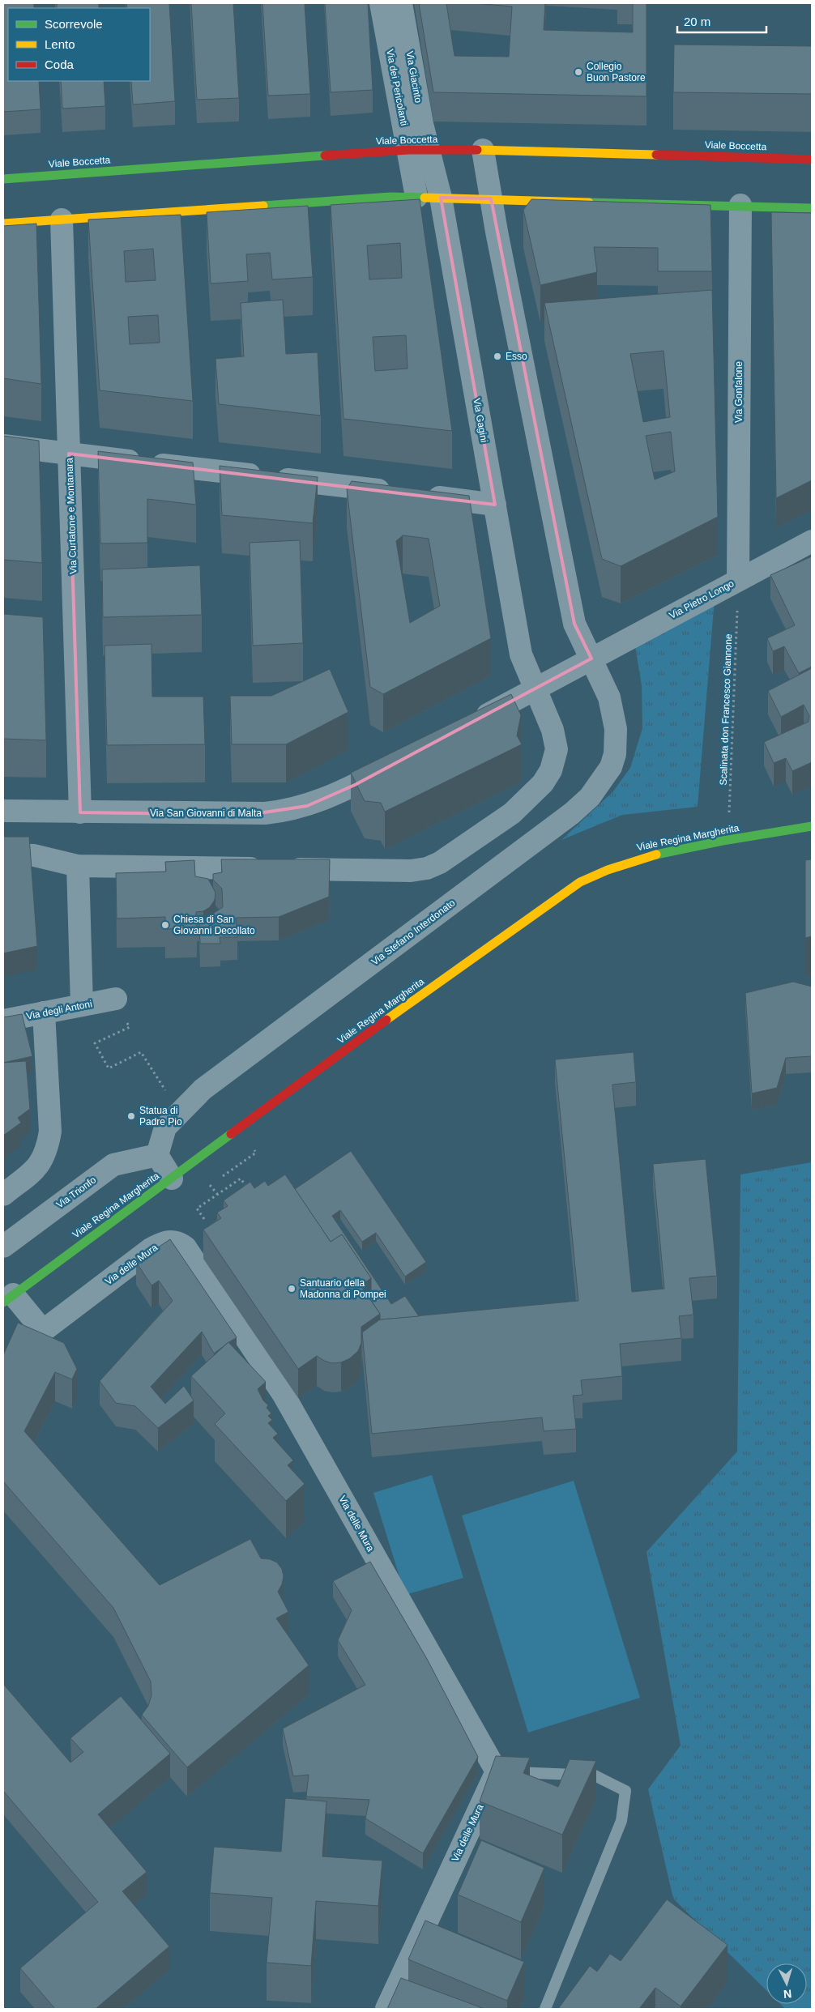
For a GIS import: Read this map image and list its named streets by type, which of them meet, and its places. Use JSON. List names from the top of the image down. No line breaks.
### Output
{"streets":{"main road":["Viale Boccetta","Viale Regina Margherita"],"street":["Via Giacinto","Via dei Pericolanti","Via Gonfalone","Via Gagini","Via Curtatone e Montanara","Via Pietro Longo","Via San Giovanni di Malta","Via Stefano Interdonato","Via degli Antoni","Via Trionfo","Via delle Mura"],"path":["Scalinata don Francesco Giannone"]},"crossings":[["Via Giacinto","Viale Boccetta"],["Via Giacinto","Via Gagini"],["Via dei Pericolanti","Viale Boccetta"],["Viale Boccetta","Via Gagini"],["Via Gonfalone","Via Pietro Longo"],["Via Gonfalone","Scalinata don Francesco Giannone"],["Via Curtatone e Montanara","Via San Giovanni di Malta"],["Via Pietro Longo","Scalinata don Francesco Giannone"],["Via Pietro Longo","Via Stefano Interdonato"],["Scalinata don Francesco Giannone","Viale Regina Margherita"],["Viale Regina Margherita","Via delle Mura"],["Via Stefano Interdonato","Via Trionfo"]],"places":["Collegio Buon Pastore","Esso","Chiesa di San Giovanni Decollato","Statua di Padre Pio","Santuario della Madonna di Pompei"],"legend":["Scorrevole","Lento","Coda"],"scale_bar":"20 m","north":"bottom"}
